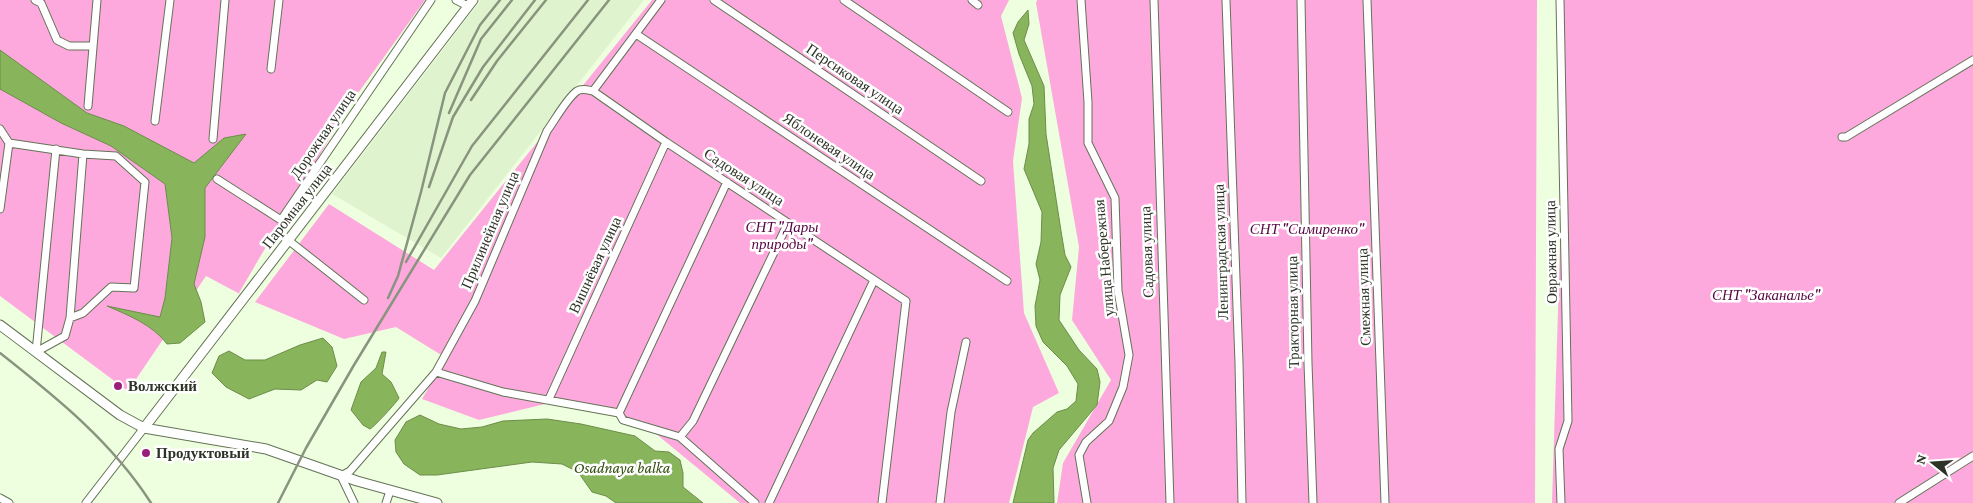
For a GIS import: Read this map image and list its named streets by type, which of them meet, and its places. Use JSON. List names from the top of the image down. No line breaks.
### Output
{"streets":{"street":["Персиковая улица","Дорожная улица","Яблоневая улица","Садовая улица","Паромная улица","Прилинейная улица","Ленинградская улица","Овражная улица","улица Набережная","Вишнёвая улица","Смежная улица","Тракторная улица"]},"crossings":[["Садовая улица","Прилинейная улица"],["Садовая улица","Вишнёвая улица"]],"water":["Osadnaya balka"],"parks":["СНТ \"Дары природы\"","СНТ \"Симиренко\"","СНТ \"Заканалье\""],"places":["Волжский","Продуктовый"],"north":"left"}
